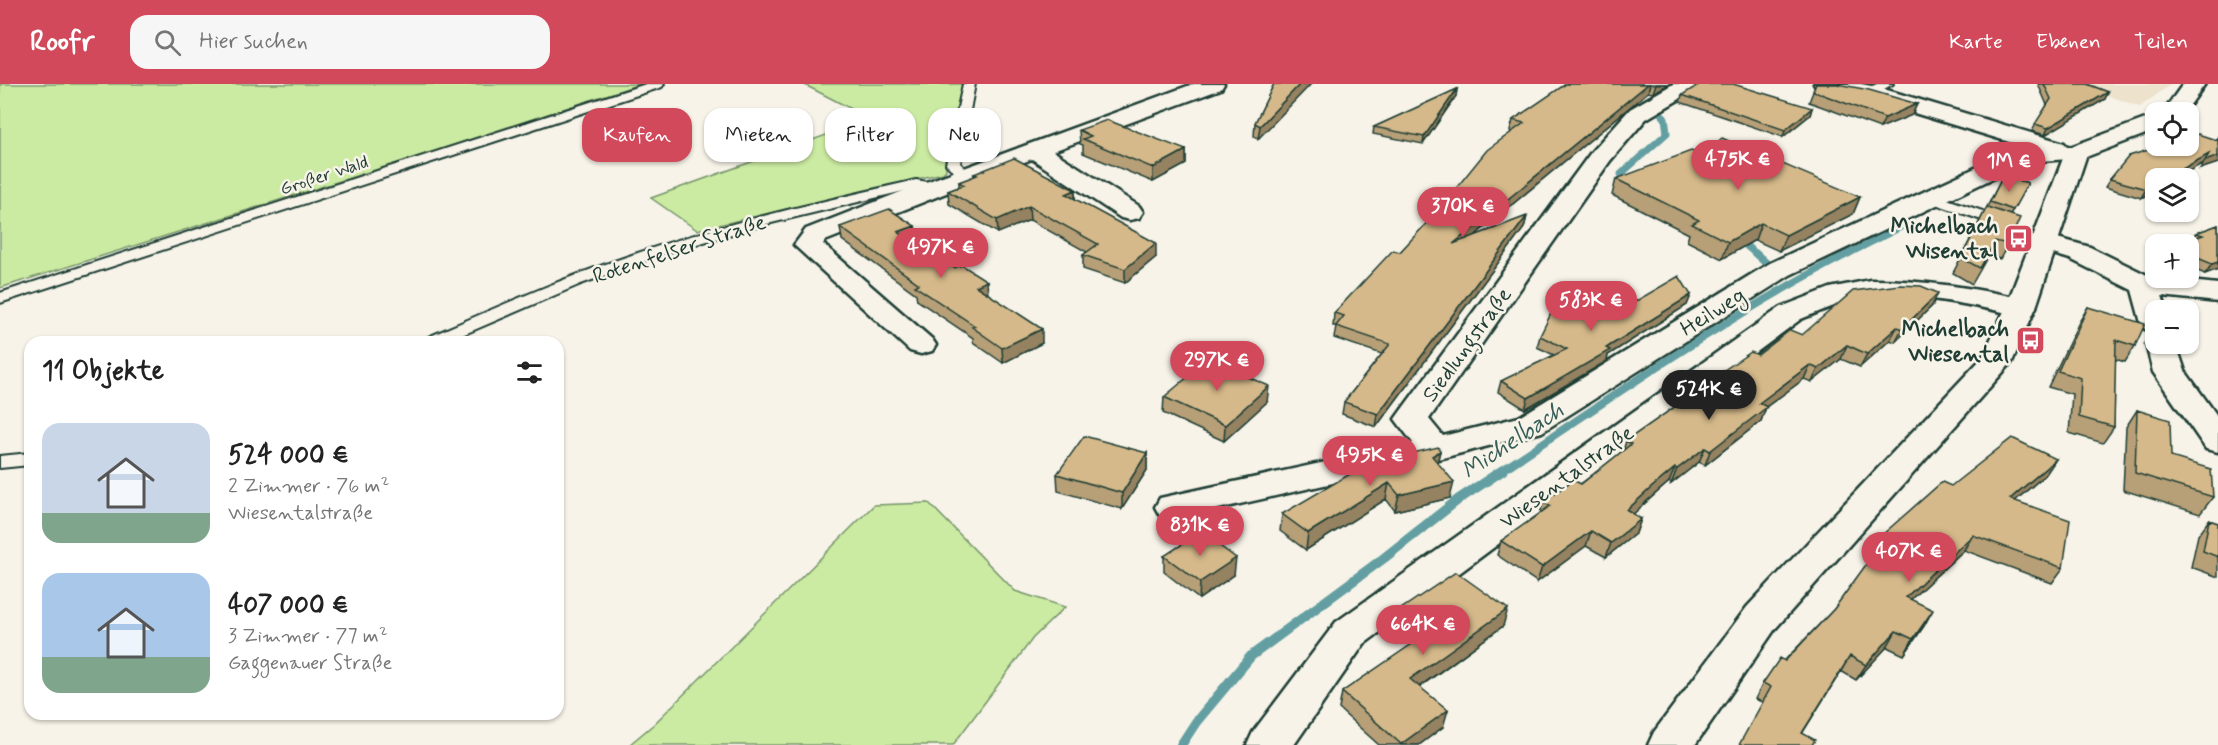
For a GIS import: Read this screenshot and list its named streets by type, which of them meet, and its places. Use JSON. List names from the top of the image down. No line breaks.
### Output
{"streets":{"street":["Heilweg","Siedlungstraße","Wiesentalstraße"],"lane":["Großer Wald","Rotenfelser Straße"]},"crossings":[["Heilweg","Siedlungstraße"]],"water":["Michelbach"],"places":{"bus stop":["Michelbach Wisental","Michelbach Wiesental"]},"page":{"header":"Roofr","search":"Hier suchen","nav":["Karte","Ebenen","Teilen"],"map_buttons":["+","−"],"chip":["Kaufen","Mieten","Filter","Neu"],"price":["475K €","1M €","370K €","497K €","583K €","297K €","524K €","495K €","831K €","407K €","664K €"],"heading":"11 Objekte","list":[{"name":"524 000 €","note":"2 Zimmer · 76 m² · Wiesentalstraße"},{"name":"407 000 €","note":"3 Zimmer · 77 m² · Gaggenauer Straße"}]}}
